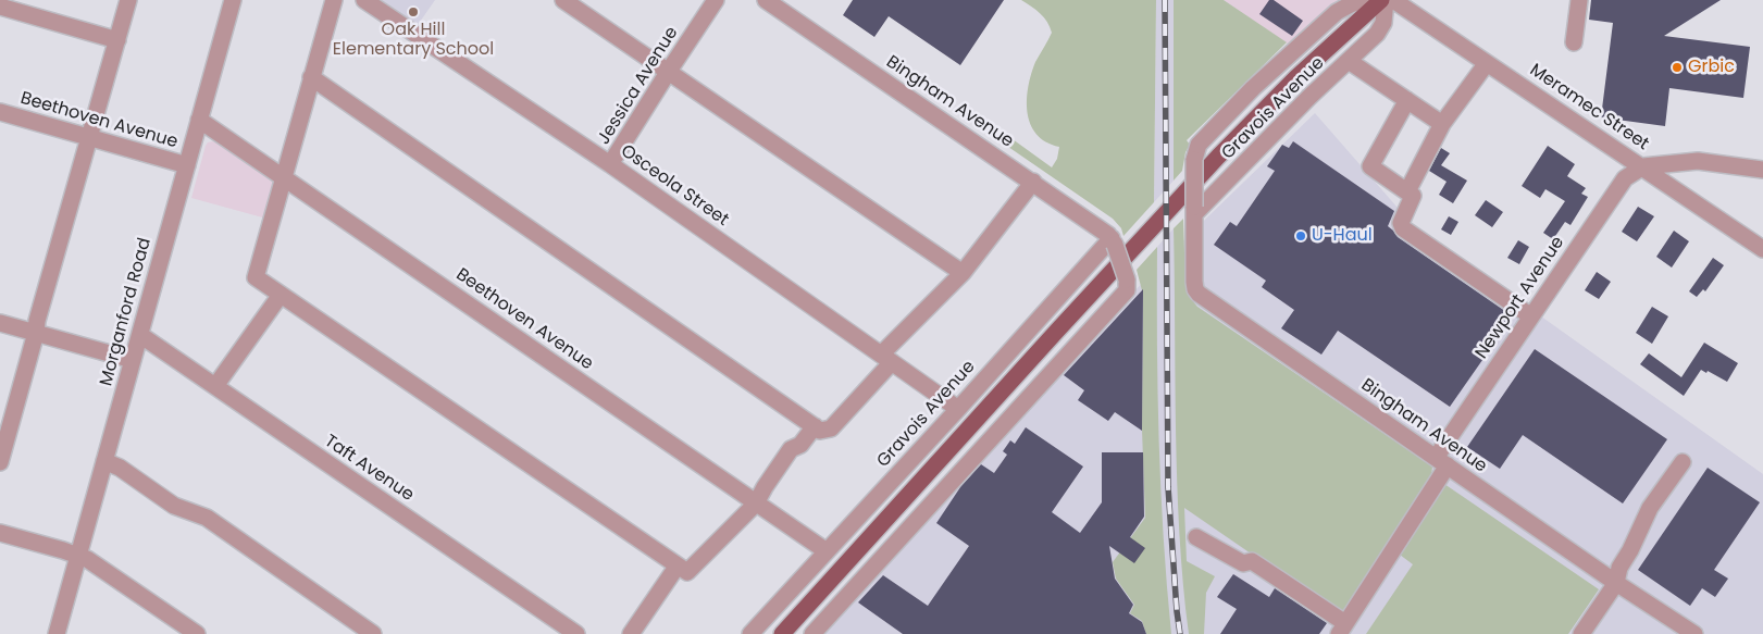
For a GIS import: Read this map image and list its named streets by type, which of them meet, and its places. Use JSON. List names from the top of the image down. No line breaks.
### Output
{"streets":{"main road":["Gravois Avenue"],"street":["Jessica Avenue","Bingham Avenue","Meramec Street","Beethoven Avenue","Osceola Street","Newport Avenue","Morganford Road","Taft Avenue"]},"crossings":[["Jessica Avenue","Osceola Street"],["Bingham Avenue","Gravois Avenue"],["Bingham Avenue","Newport Avenue"],["Meramec Street","Newport Avenue"],["Gravois Avenue","Beethoven Avenue"],["Gravois Avenue","Osceola Street"],["Beethoven Avenue","Morganford Road"],["Morganford Road","Taft Avenue"]],"places":["Oak Hill Elementary School","Grbic","U-Haul"]}
